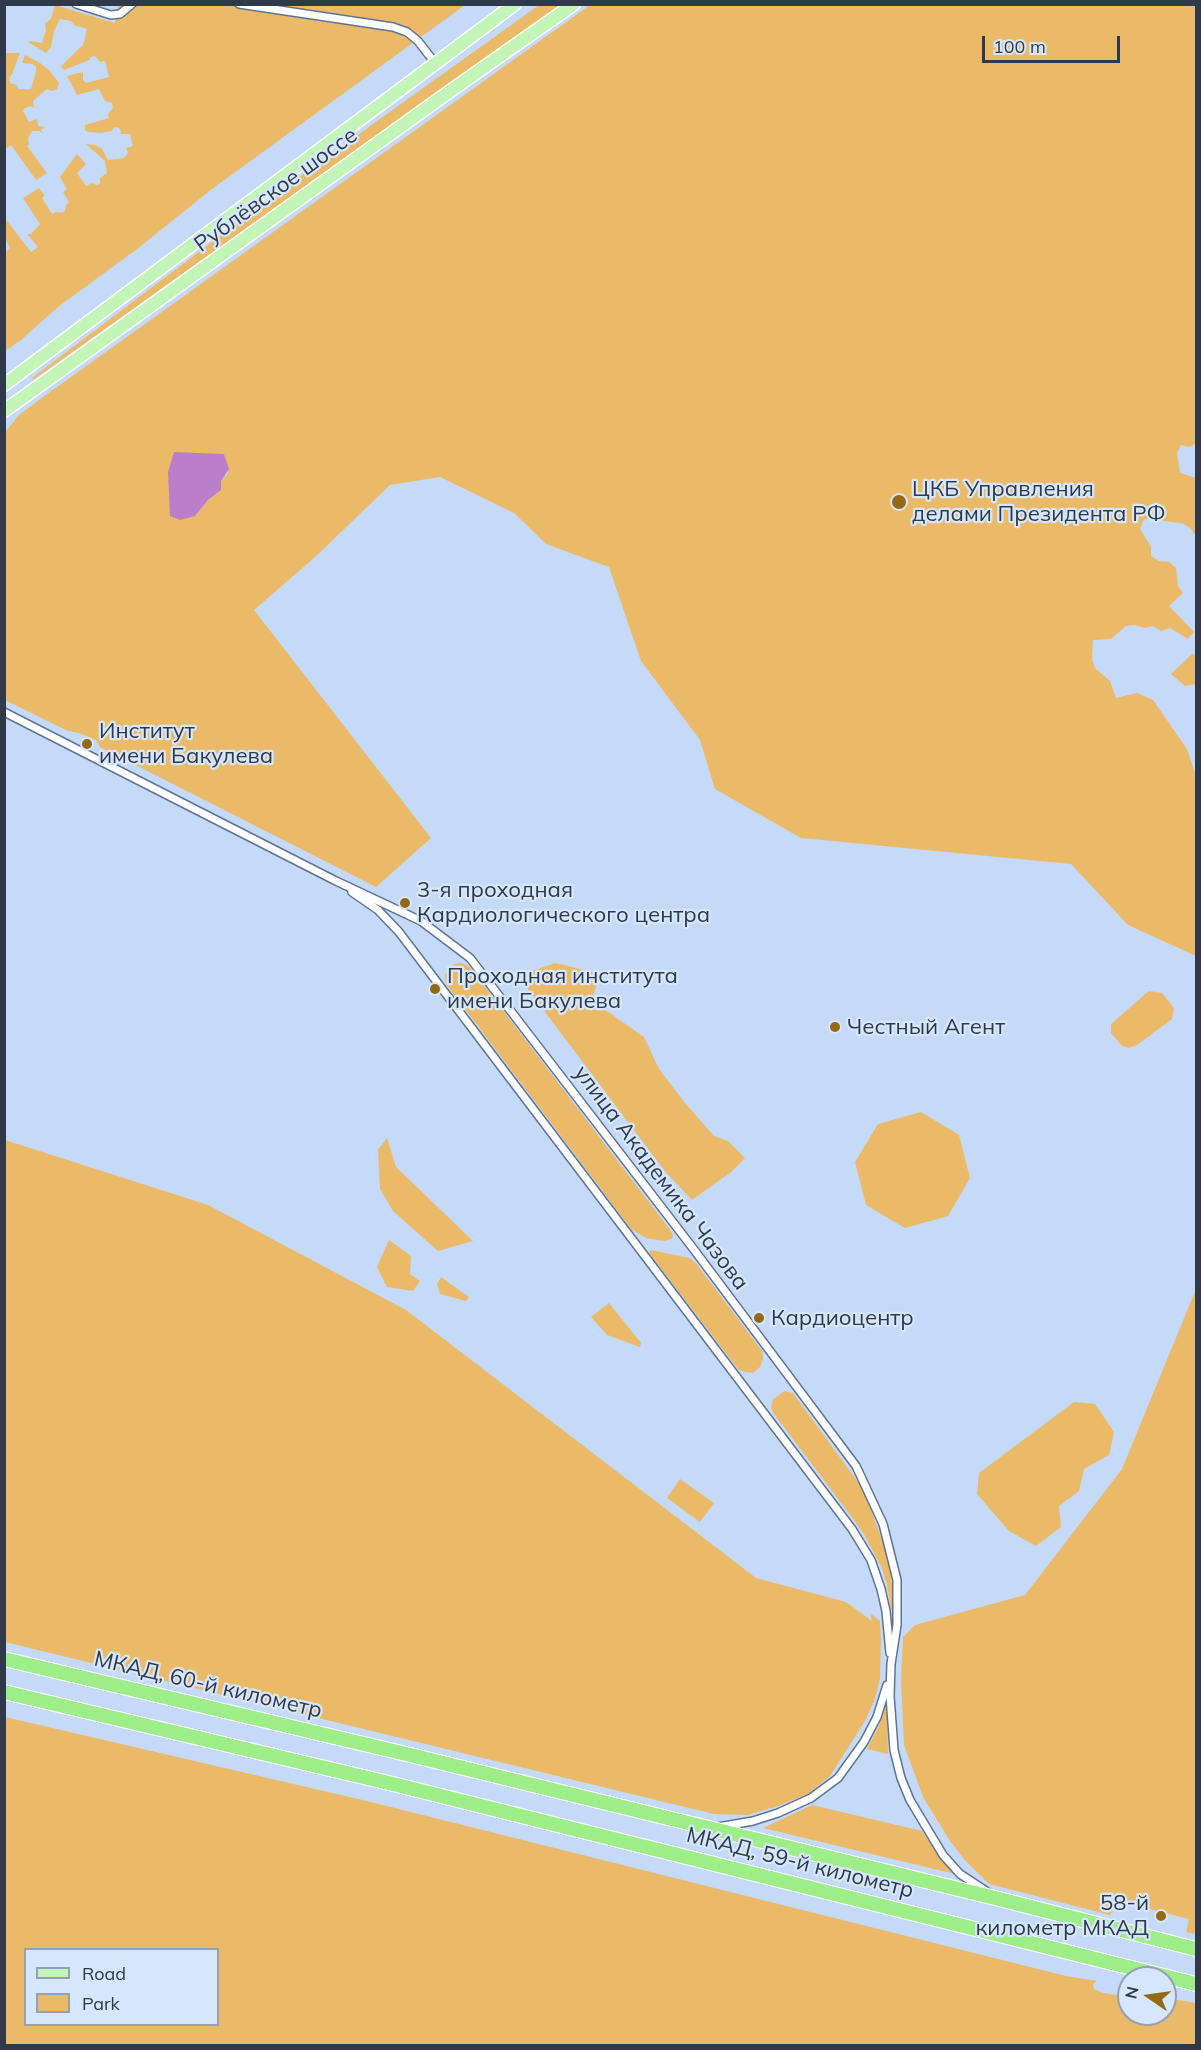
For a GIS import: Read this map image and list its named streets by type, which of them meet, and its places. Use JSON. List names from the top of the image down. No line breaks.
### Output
{"streets":{"highway":["МКАД, 60-й километр","МКАД, 59-й километр"],"main road":["Рублёвское шоссе"],"street":["улица Академика Чазова"]},"crossings":[["улица Академика Чазова","МКАД, 59-й километр"],["МКАД, 60-й километр","МКАД, 59-й километр"]],"places":["ЦКБ Управления делами Президента РФ","Институт имени Бакулева","3-я проходная Кардиологического центра","Проходная института имени Бакулева","Честный Агент","Кардиоцентр","58-й километр МКАД"],"legend":["Road","Park"],"scale_bar":"100 m","north":"left"}
